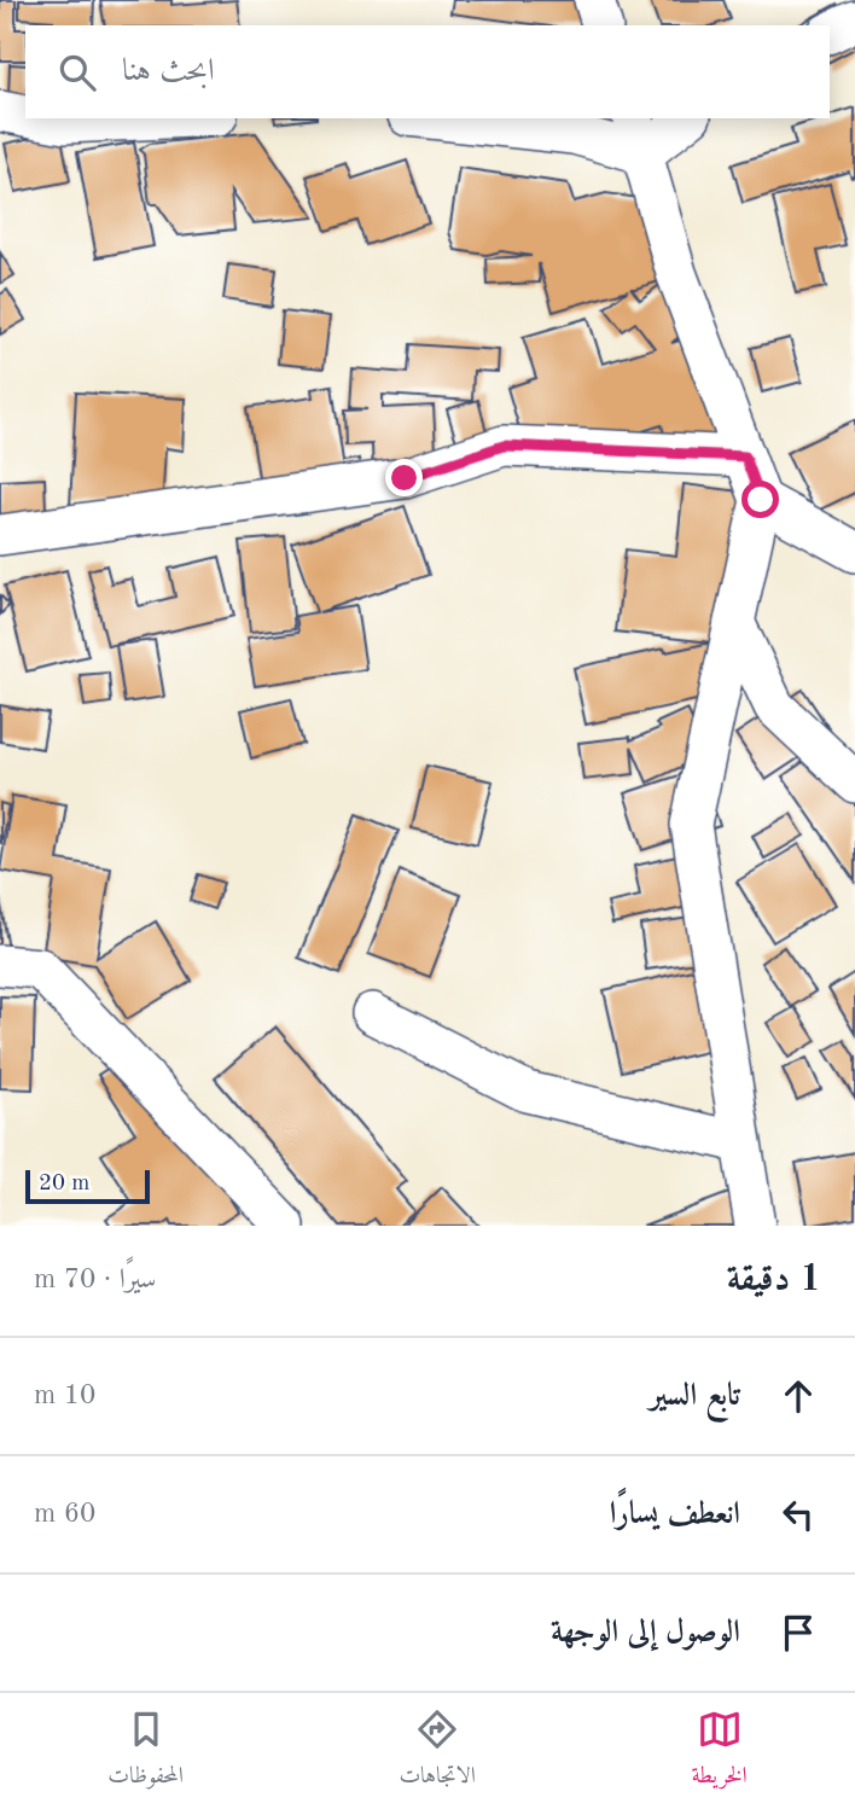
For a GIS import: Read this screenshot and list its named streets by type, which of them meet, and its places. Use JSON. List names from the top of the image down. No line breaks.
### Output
{"scale_bar":"20 m","page":{"search":"ابحث هنا","scale":"20 m","heading":["1 دقيقة","سيرًا · 70 m"],"list":[["تابع السير","10 m"],["انعطف يسارًا","60 m"],"الوصول إلى الوجهة"],"nav":["الخريطة","الاتجاهات","المحفوظات"]}}
